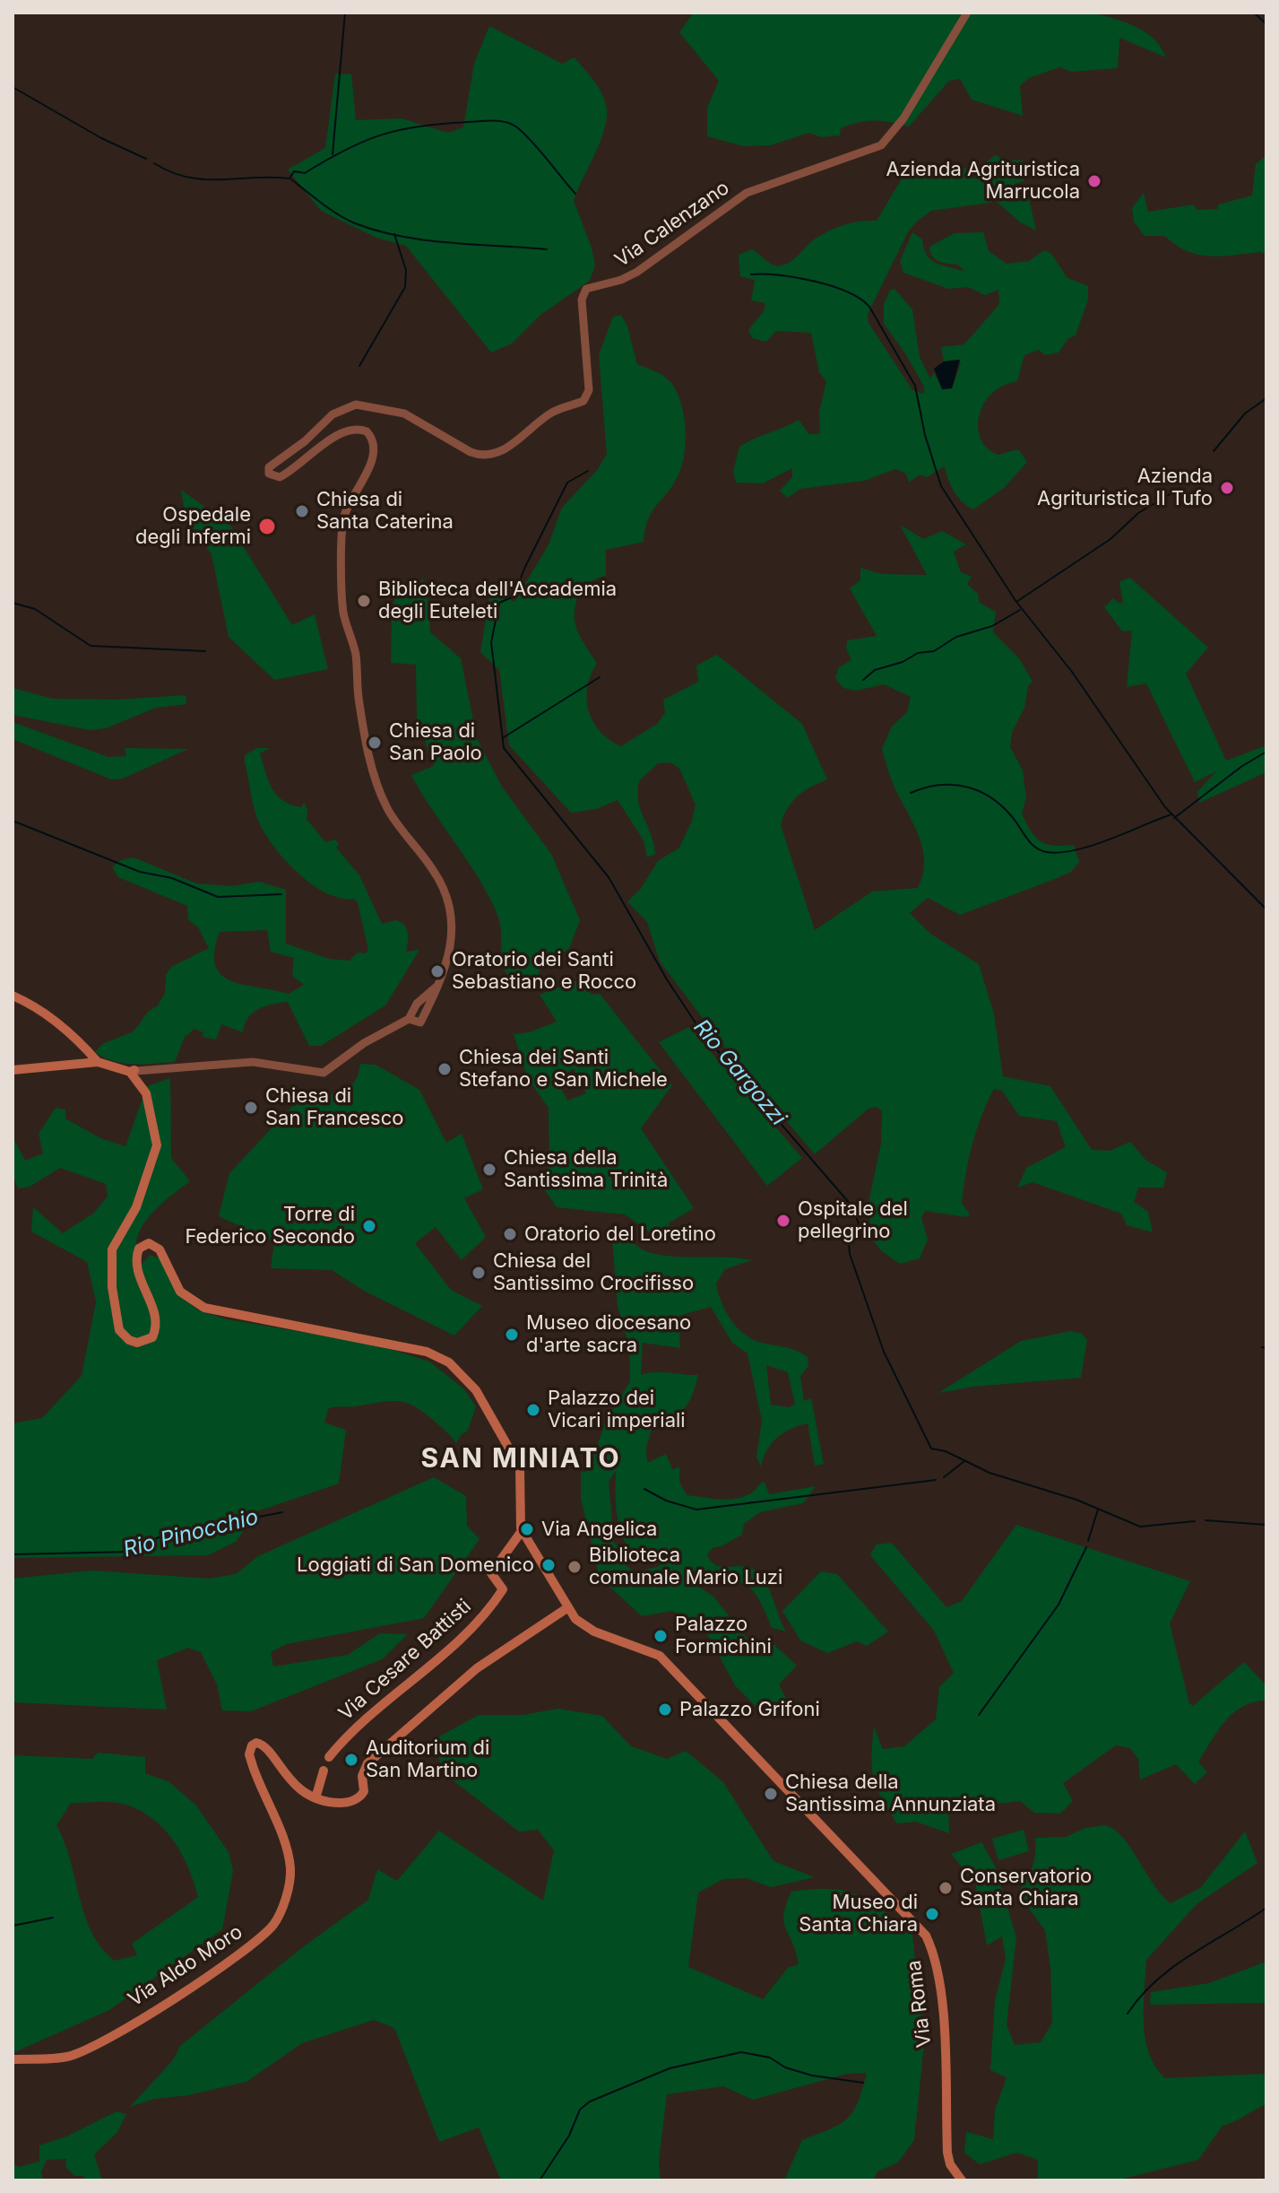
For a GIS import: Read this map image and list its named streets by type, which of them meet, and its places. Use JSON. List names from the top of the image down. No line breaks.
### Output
{"streets":{"main road":["Via Cesare Battisti","Via Aldo Moro","Via Roma"],"street":["Via Calenzano"]},"crossings":[["Via Cesare Battisti","Via Roma"]],"districts":["SAN MINIATO"],"water":["Rio Gargozzi","Rio Pinocchio"],"places":["Azienda Agrituristica Marrucola","Azienda Agrituristica Il Tufo","Chiesa di Santa Caterina","Ospedale degli Infermi","Biblioteca dell'Accademia degli Euteleti","Chiesa di San Paolo","Oratorio dei Santi Sebastiano e Rocco","Chiesa dei Santi Stefano e San Michele","Chiesa di San Francesco","Chiesa della Santissima Trinità","Ospitale del pellegrino","Torre di Federico Secondo","Oratorio del Loretino","Chiesa del Santissimo Crocifisso","Museo diocesano d'arte sacra","Palazzo dei Vicari imperiali","Via Angelica","Loggiati di San Domenico","Biblioteca comunale Mario Luzi","Palazzo Formichini","Palazzo Grifoni","Auditorium di San Martino","Chiesa della Santissima Annunziata","Conservatorio Santa Chiara","Museo di Santa Chiara"]}
